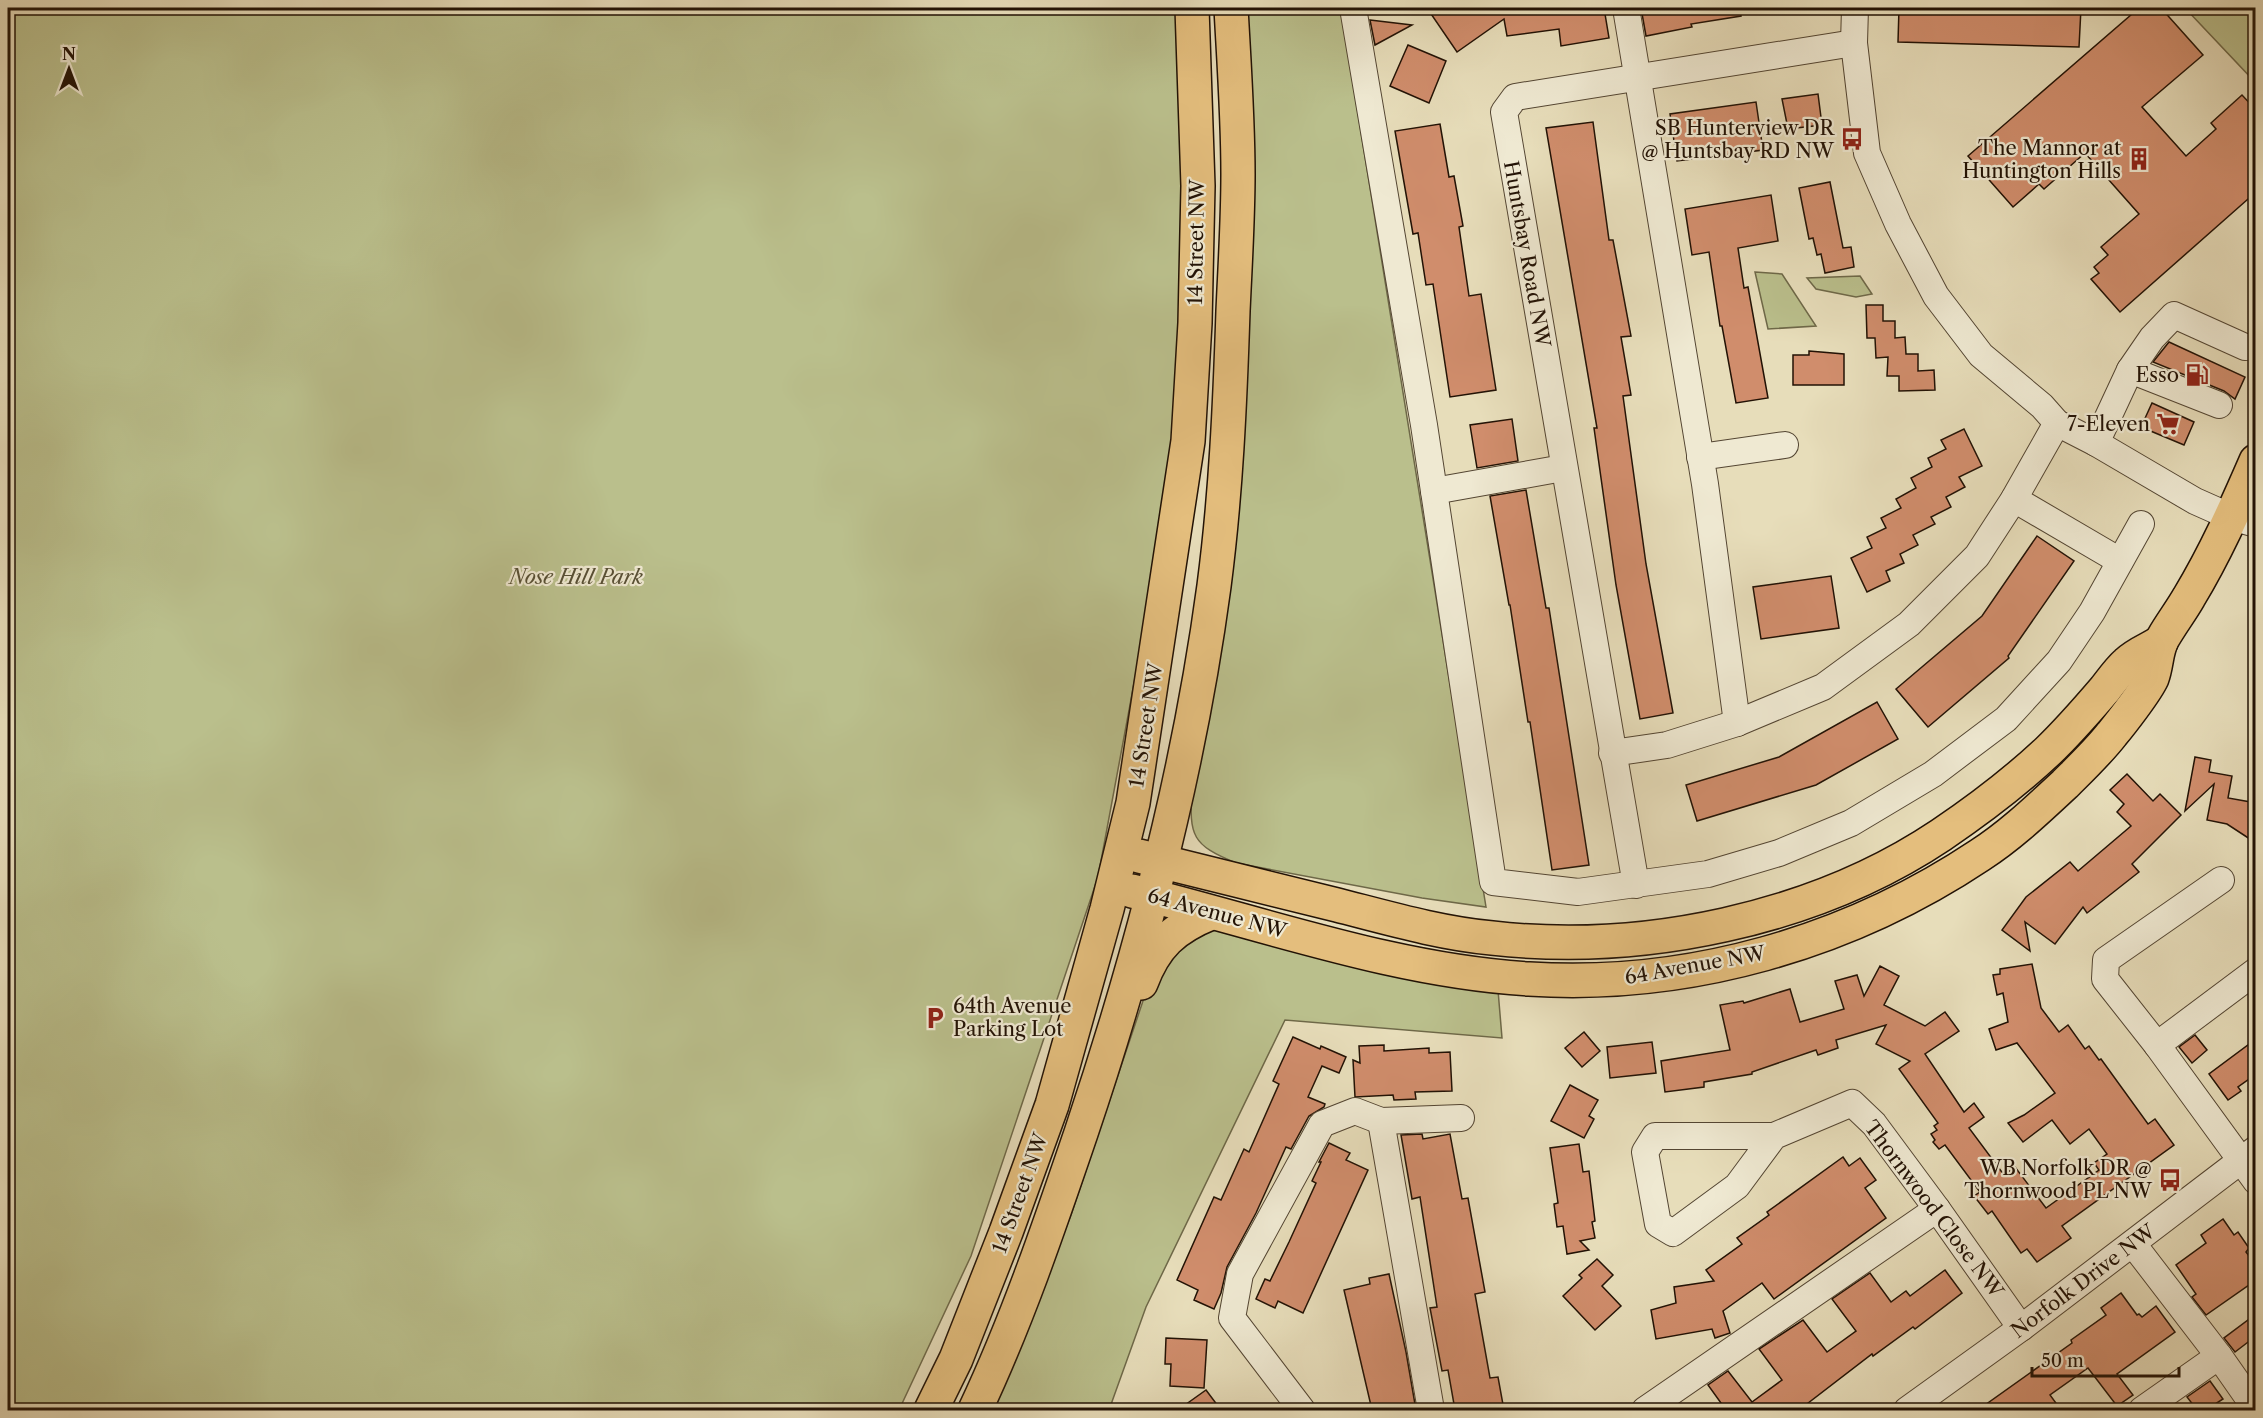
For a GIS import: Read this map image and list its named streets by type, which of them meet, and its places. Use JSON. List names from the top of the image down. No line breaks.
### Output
{"streets":{"main road":["14 Street NW","64 Avenue NW"],"street":["Huntsbay Road NW","Thornwood Close NW","Norfolk Drive NW"]},"crossings":[["14 Street NW","64 Avenue NW"],["Thornwood Close NW","Norfolk Drive NW"]],"parks":["Nose Hill Park"],"places":{"bus stop":["SB Hunterview DR @ Huntsbay RD NW","WB Norfolk DR @ Thornwood PL NW"],"building":["The Mannor at Huntington Hills"],"fuel station":["Esso"],"supermarket":["7-Eleven"],"parking":["64th Avenue Parking Lot"]},"scale_bar":"50 m","north":"top"}
